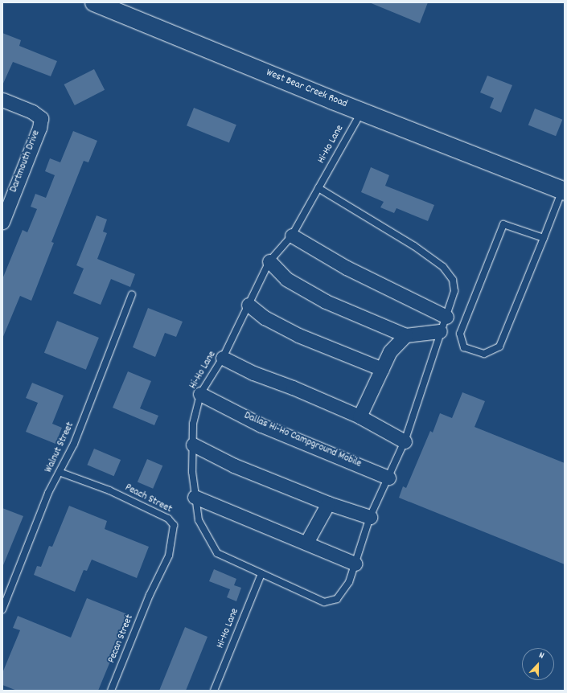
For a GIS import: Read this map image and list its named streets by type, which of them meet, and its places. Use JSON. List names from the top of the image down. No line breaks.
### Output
{"streets":{"main road":["West Bear Creek Road"],"street":["Dartmouth Drive","Dallas Hi-Ho Campground Mobile"],"lane":["Hi-Ho Lane","Walnut Street","Peach Street","Pecan Street"]},"crossings":[["West Bear Creek Road","Hi-Ho Lane"],["Hi-Ho Lane","Dallas Hi-Ho Campground Mobile"],["Walnut Street","Peach Street"],["Peach Street","Pecan Street"]],"north":"top"}
